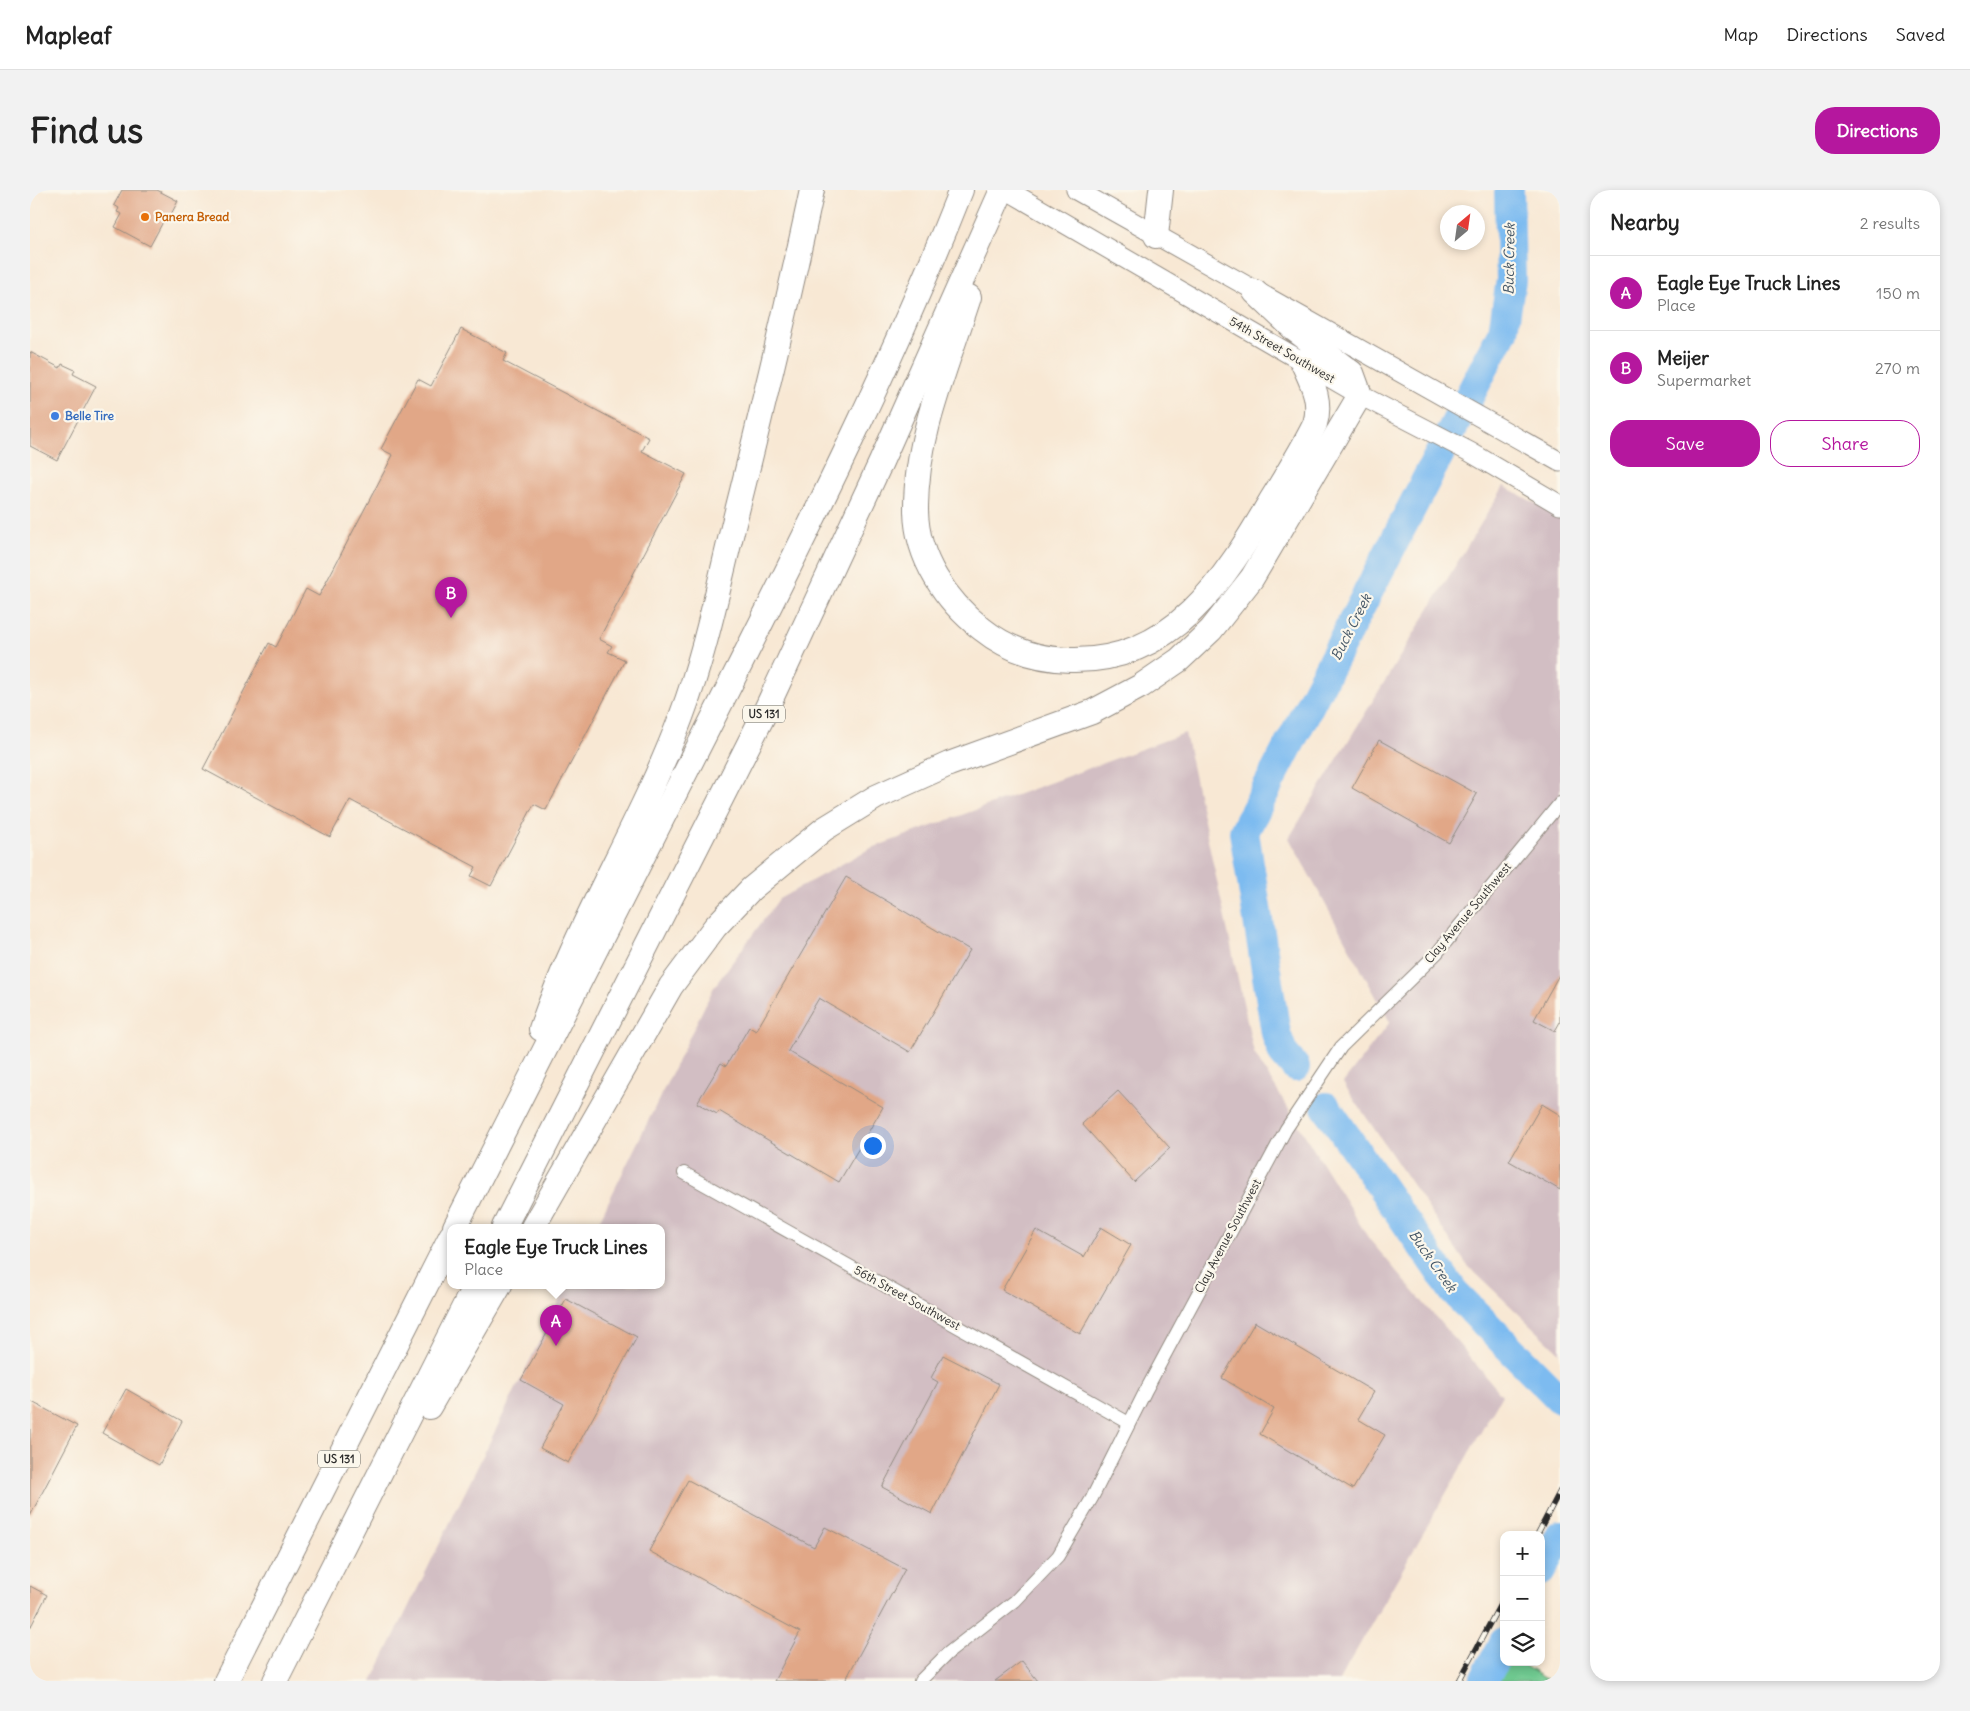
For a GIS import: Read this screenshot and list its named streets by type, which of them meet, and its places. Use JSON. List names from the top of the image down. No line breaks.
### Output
{"streets":{"highway":["US 131"],"main road":["54th Street Southwest"],"street":["Clay Avenue Southwest","56th Street Southwest"]},"crossings":[["54th Street Southwest","US 131"],["Clay Avenue Southwest","56th Street Southwest"]],"water":["Buck Creek"],"places":["Panera Bread","Belle Tire"],"north":"top right","page":{"header":"Mapleaf","nav":["Map","Directions","Saved"],"buttons":["Directions",["Save","Share"]],"title":"Find us","heading":["Nearby","2 results"],"list":[{"mark":"A","name":"Eagle Eye Truck Lines","note":"Place","value":"150 m"},{"mark":"B","name":"Meijer","note":"Supermarket","value":"270 m"}],"pins":["B","A"],"popup":["Eagle Eye Truck Lines","Place"],"map_buttons":["+","−"]}}
